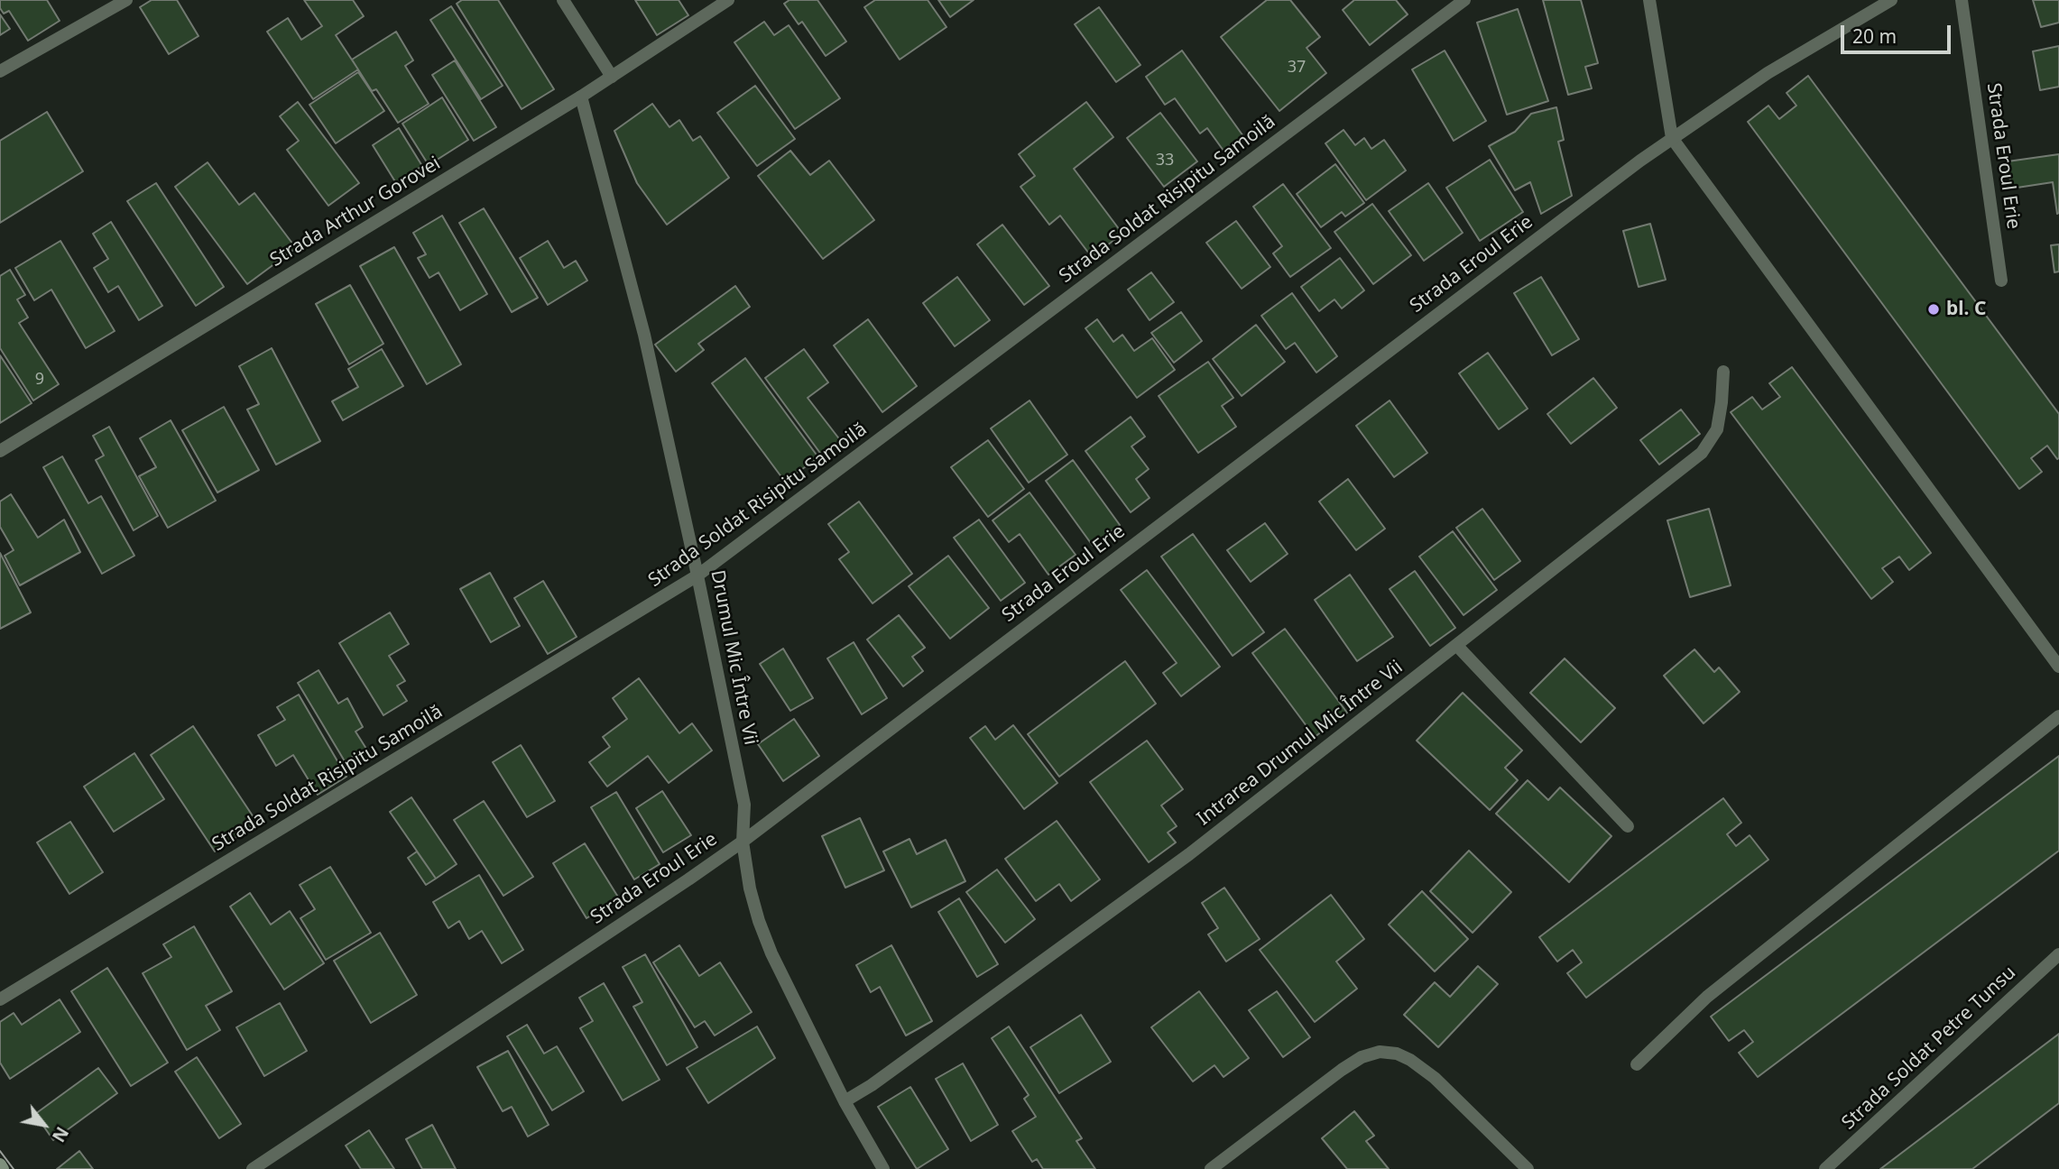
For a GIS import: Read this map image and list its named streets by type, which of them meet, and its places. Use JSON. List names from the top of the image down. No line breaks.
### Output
{"streets":{"street":["Strada Eroul Erie","Strada Soldat Risipitu Samoilă","Strada Arthur Gorovei","Drumul Mic Între Vii","Intrarea Drumul Mic Între Vii","Strada Soldat Petre Tunsu"]},"crossings":[["Strada Eroul Erie","Drumul Mic Între Vii"],["Strada Soldat Risipitu Samoilă","Drumul Mic Între Vii"],["Strada Arthur Gorovei","Drumul Mic Între Vii"],["Drumul Mic Între Vii","Intrarea Drumul Mic Între Vii"]],"places":["bl. C"],"house_numbers":["37","33","9"],"scale_bar":"20 m","north":"bottom right"}
